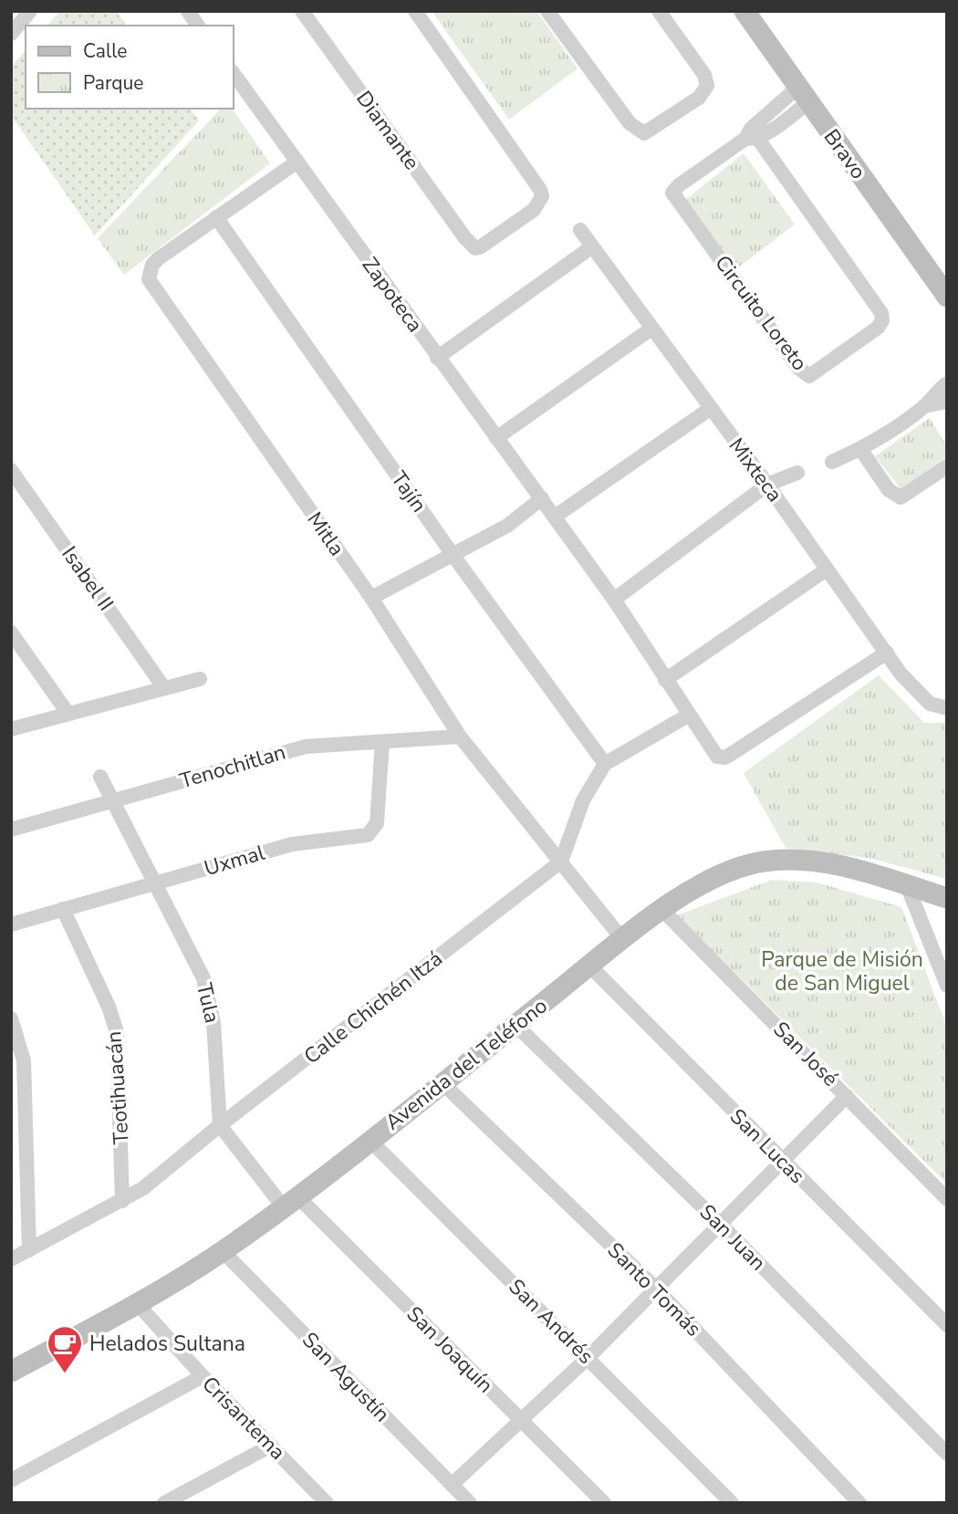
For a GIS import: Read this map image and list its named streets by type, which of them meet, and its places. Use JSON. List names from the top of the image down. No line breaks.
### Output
{"streets":{"street":["Diamante","Bravo","Zapoteca","Circuito Loreto","Mixteca","Tajín","Mitla","Isabel II","Tenochitlan","Uxmal","Tula","Calle Chichén Itzá","San José","Avenida del Teléfono","Teotihuacán","San Lucas","San Juan","Santo Tomás","San Andrés","San Joaquín","San Agustín","Crisantema"]},"crossings":[["Zapoteca","Mixteca"],["Zapoteca","Mitla"],["Tajín","Mitla"],["Mitla","Tenochitlan"],["Mitla","Calle Chichén Itzá"],["Mitla","Avenida del Teléfono"],["Tenochitlan","Uxmal"],["Tenochitlan","Tula"],["Uxmal","Tula"],["Uxmal","Teotihuacán"],["Tula","Calle Chichén Itzá"],["Calle Chichén Itzá","Teotihuacán"],["San José","Avenida del Teléfono"],["Avenida del Teléfono","San Lucas"],["Avenida del Teléfono","San Juan"],["Avenida del Teléfono","Santo Tomás"],["Avenida del Teléfono","San Andrés"],["Avenida del Teléfono","San Joaquín"],["Avenida del Teléfono","San Agustín"],["Avenida del Teléfono","Crisantema"]],"parks":["Parque de Misión de San Miguel"],"places":{"cafe":["Helados Sultana"]},"legend":["Calle","Parque"]}
